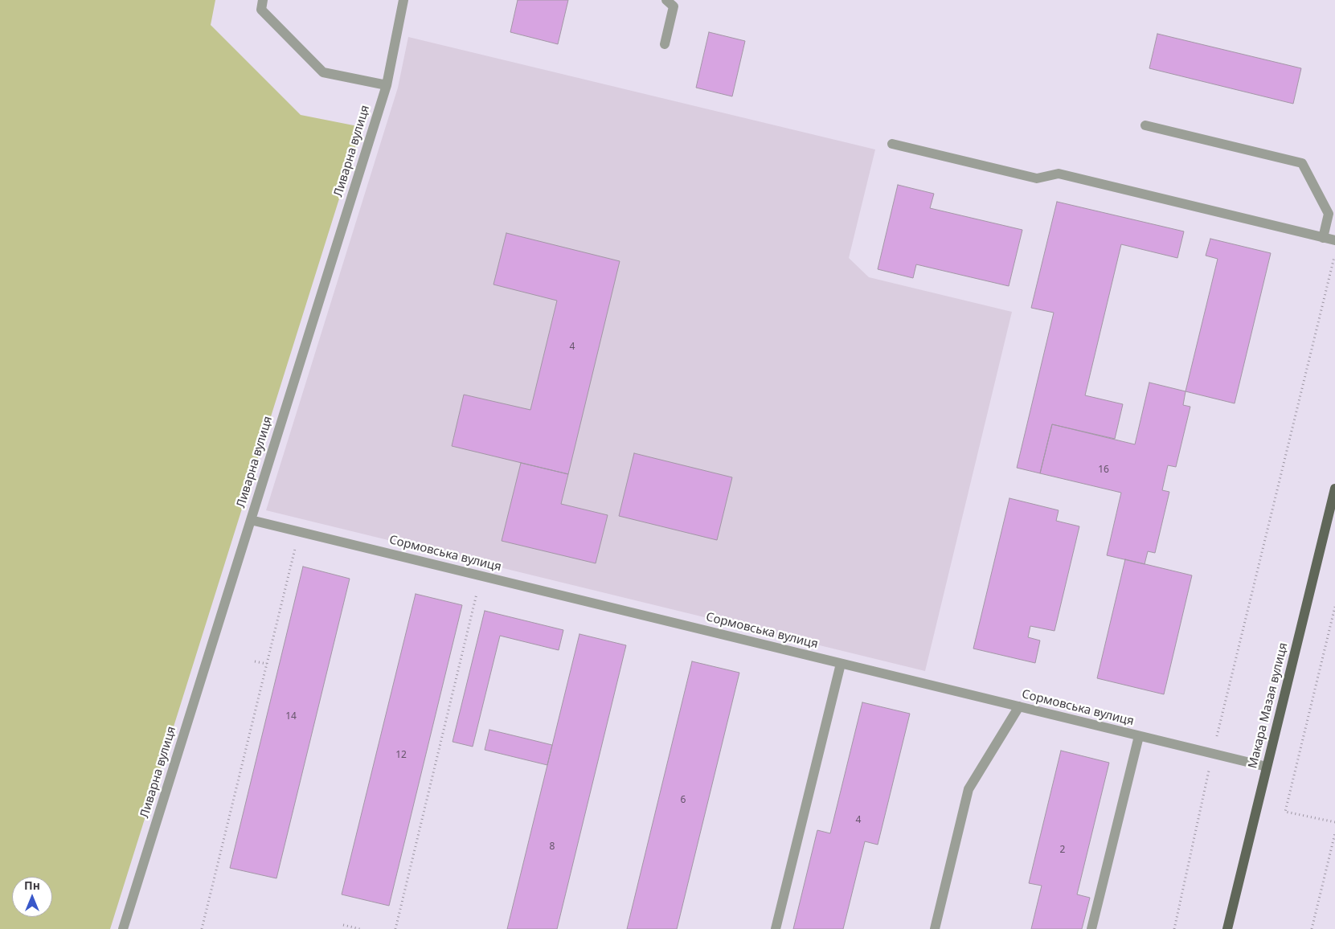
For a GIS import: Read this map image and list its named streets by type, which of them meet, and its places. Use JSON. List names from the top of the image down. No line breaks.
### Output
{"streets":{"main road":["Макара Мазая вулиця"],"street":["Ливарна вулиця","Сормовська вулиця"]},"crossings":[["Ливарна вулиця","Сормовська вулиця"],["Сормовська вулиця","Макара Мазая вулиця"]],"house_numbers":["4","16","14","12","6","4","8","2"],"north":"top"}
